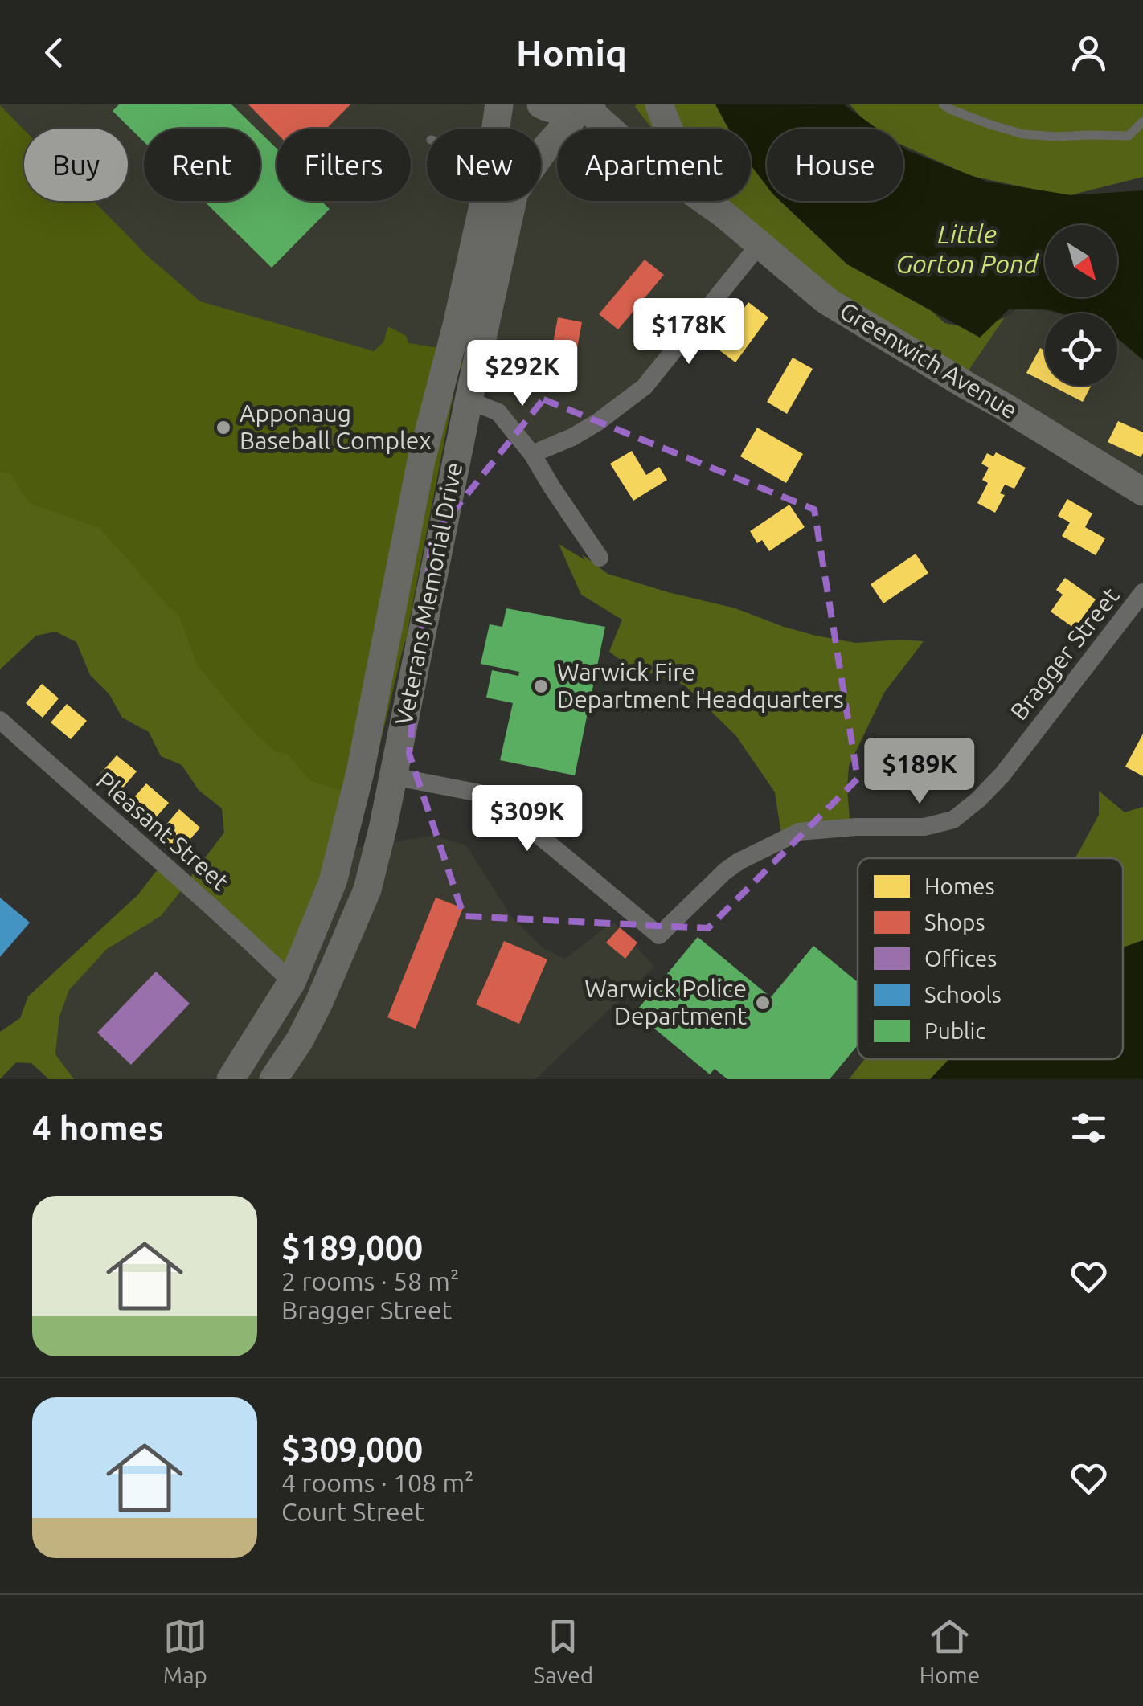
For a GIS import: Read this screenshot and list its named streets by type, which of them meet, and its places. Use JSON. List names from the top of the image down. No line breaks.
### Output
{"streets":{"main road":["Greenwich Avenue","Veterans Memorial Drive"],"street":["Bragger Street","Pleasant Street"]},"crossings":[["Greenwich Avenue","Veterans Memorial Drive"],["Veterans Memorial Drive","Bragger Street"],["Veterans Memorial Drive","Pleasant Street"]],"water":["Little Gorton Pond"],"places":["Apponaug Baseball Complex","Warwick Fire Department Headquarters","Warwick Police Department"],"legend":["Homes","Shops","Offices","Schools","Public"],"north":"bottom right","page":{"header":"Homiq","chip":["Buy","Rent","Filters","New","Apartment","House"],"price":["$178K","$292K","$189K","$309K"],"heading":"4 homes","list":[{"name":"$189,000","note":"2 rooms · 58 m² · Bragger Street"},{"name":"$309,000","note":"4 rooms · 108 m² · Court Street"}],"tabs":["Map","Saved","Home"]}}
